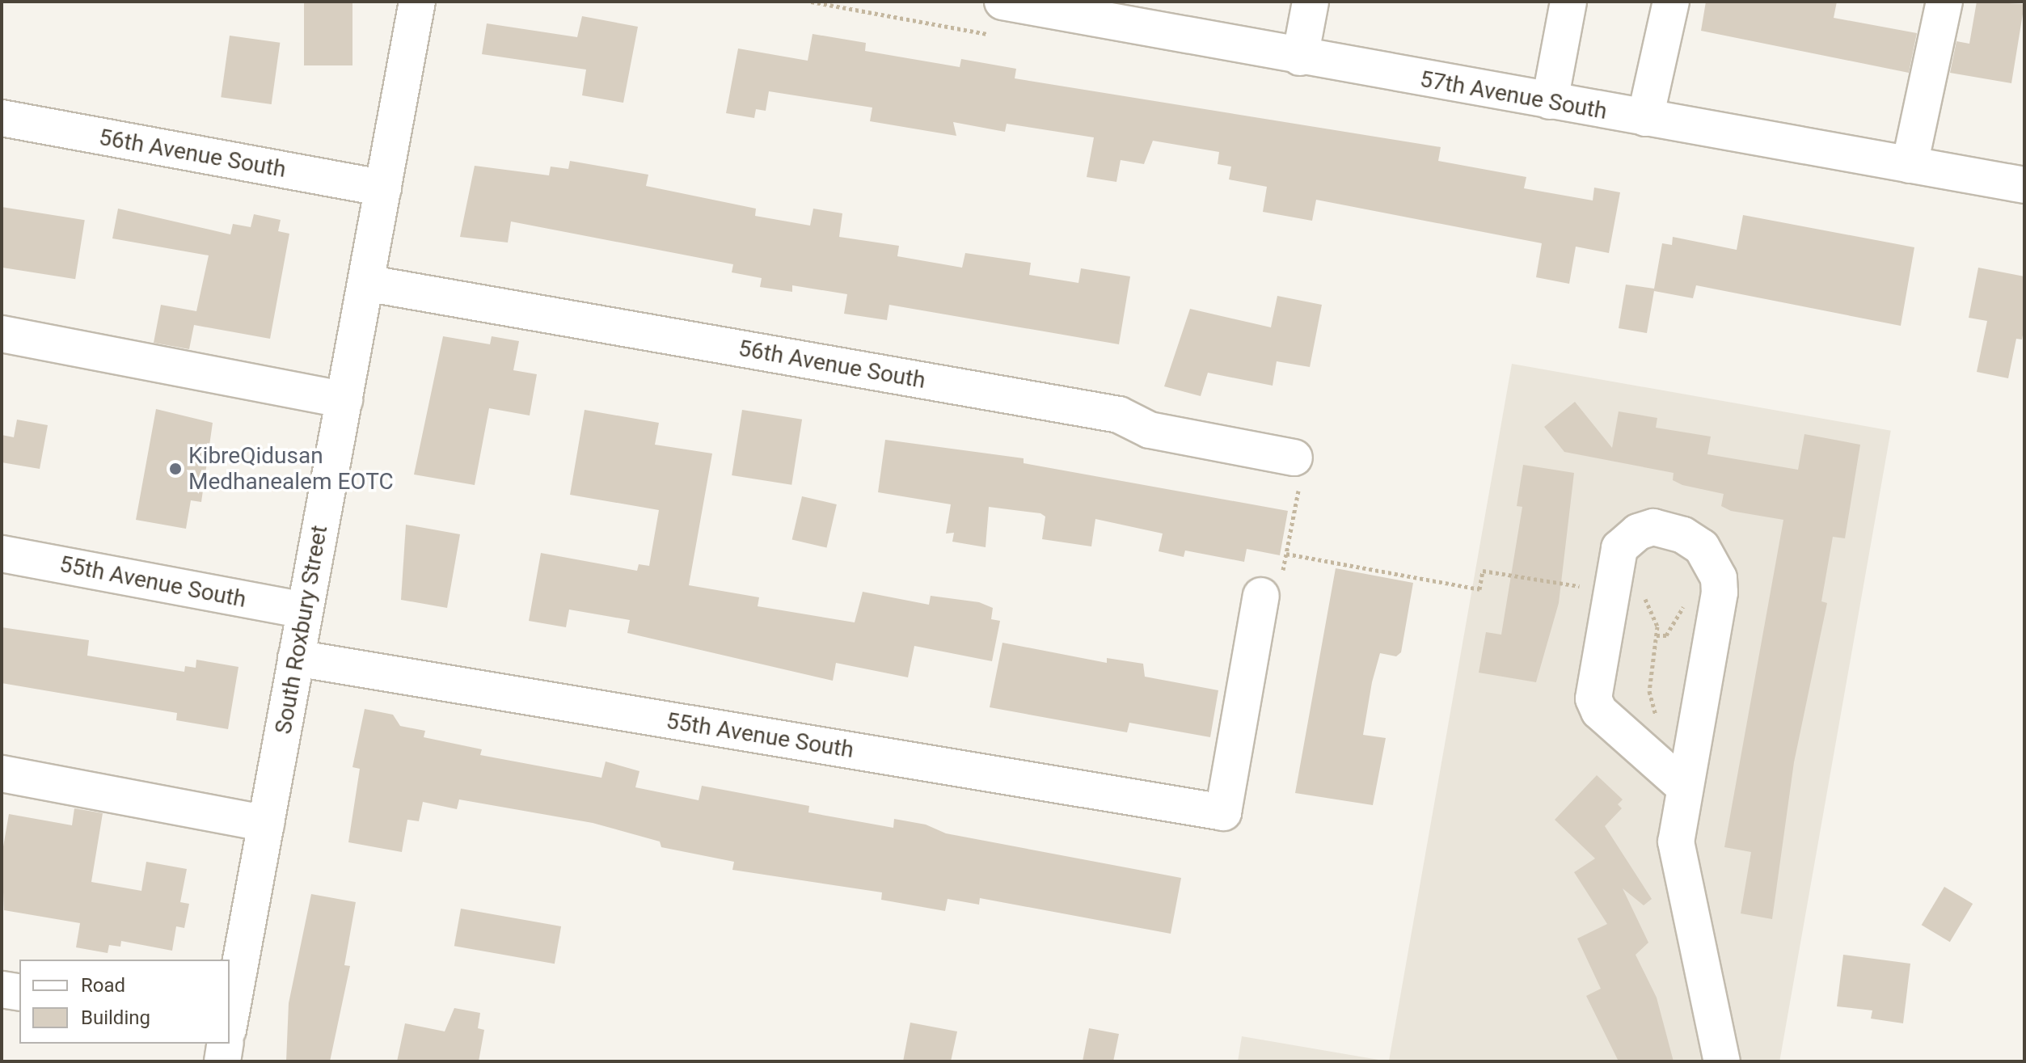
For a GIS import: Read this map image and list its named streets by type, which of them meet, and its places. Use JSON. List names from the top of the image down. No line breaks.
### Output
{"streets":{"street":["57th Avenue South","56th Avenue South","55th Avenue South","South Roxbury Street"]},"crossings":[["56th Avenue South","South Roxbury Street"],["55th Avenue South","South Roxbury Street"]],"places":["KibreQidusan Medhanealem EOTC"],"legend":["Road","Building"]}
